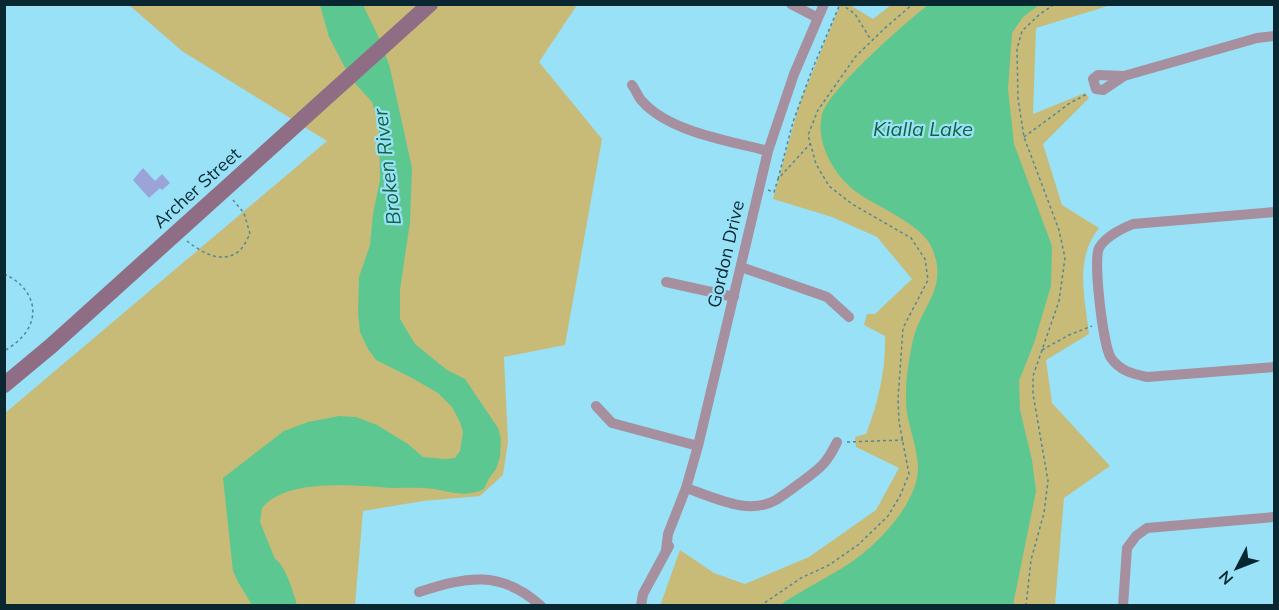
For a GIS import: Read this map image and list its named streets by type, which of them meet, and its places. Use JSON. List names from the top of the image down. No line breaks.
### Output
{"streets":{"main road":["Archer Street"],"street":["Gordon Drive"]},"water":["Kialla Lake","Broken River"],"north":"bottom left"}
